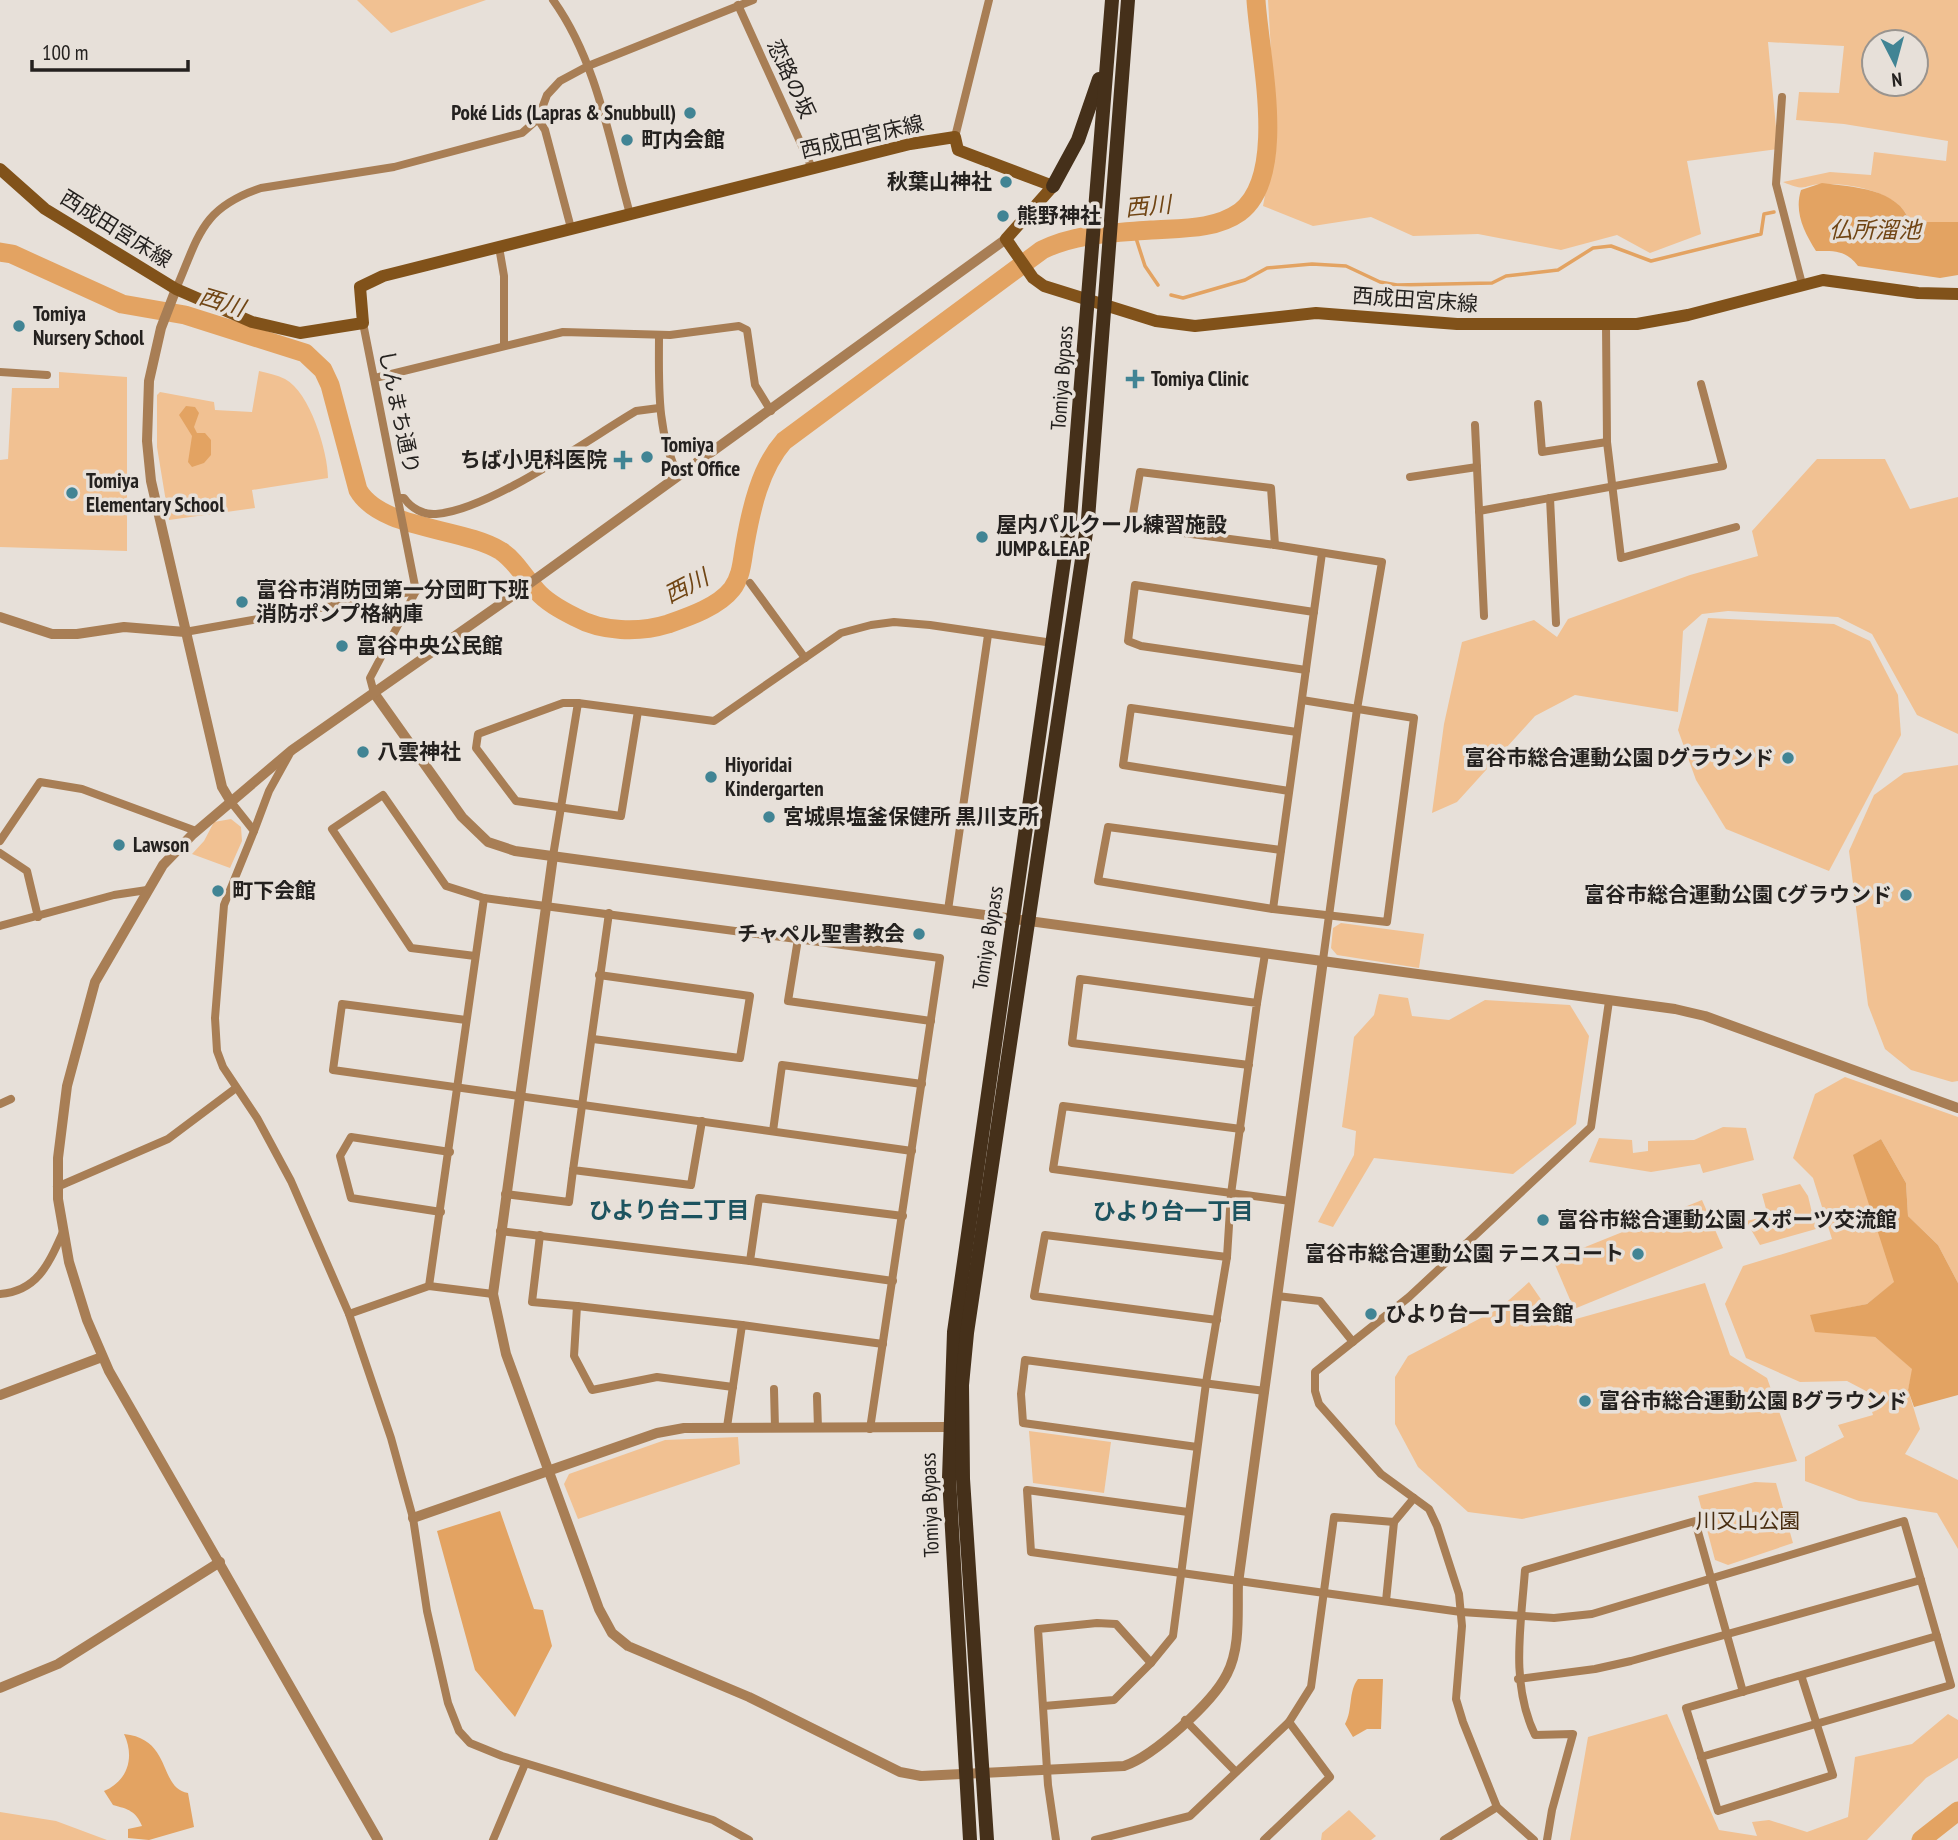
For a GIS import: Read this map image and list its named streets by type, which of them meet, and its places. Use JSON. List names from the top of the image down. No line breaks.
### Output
{"streets":{"highway":["Tomiya Bypass"],"main road":["西成田宮床線"],"street":["恋路の坂","しんまち通り"]},"crossings":[["恋路の坂","西成田宮床線"],["西成田宮床線","Tomiya Bypass"],["西成田宮床線","しんまち通り"]],"districts":["ひより台二丁目","ひより台一丁目"],"water":["西川","仏所溜池"],"parks":["川又山公園"],"places":{"other":["Poké Lids (Lapras & Snubbull)","町内会館","秋葉山神社","熊野神社","Tomiya Nursery School","Tomiya Post Office","Tomiya Elementary School","屋内パルクール練習施設 JUMP&LEAP","富谷市消防団第一分団町下班 消防ポンプ格納庫","富谷中央公民館","八雲神社","富谷市総合運動公園 Dグラウンド","Hiyoridai Kindergarten","宮城県塩釜保健所 黒川支所","Lawson","町下会館","富谷市総合運動公園 Cグラウンド","チャペル聖書教会","富谷市総合運動公園 スポーツ交流館","富谷市総合運動公園 テニスコート","ひより台一丁目会館","富谷市総合運動公園 Bグラウンド"],"health":["Tomiya Clinic","ちば小児科医院"]},"scale_bar":"100 m","north":"bottom"}
